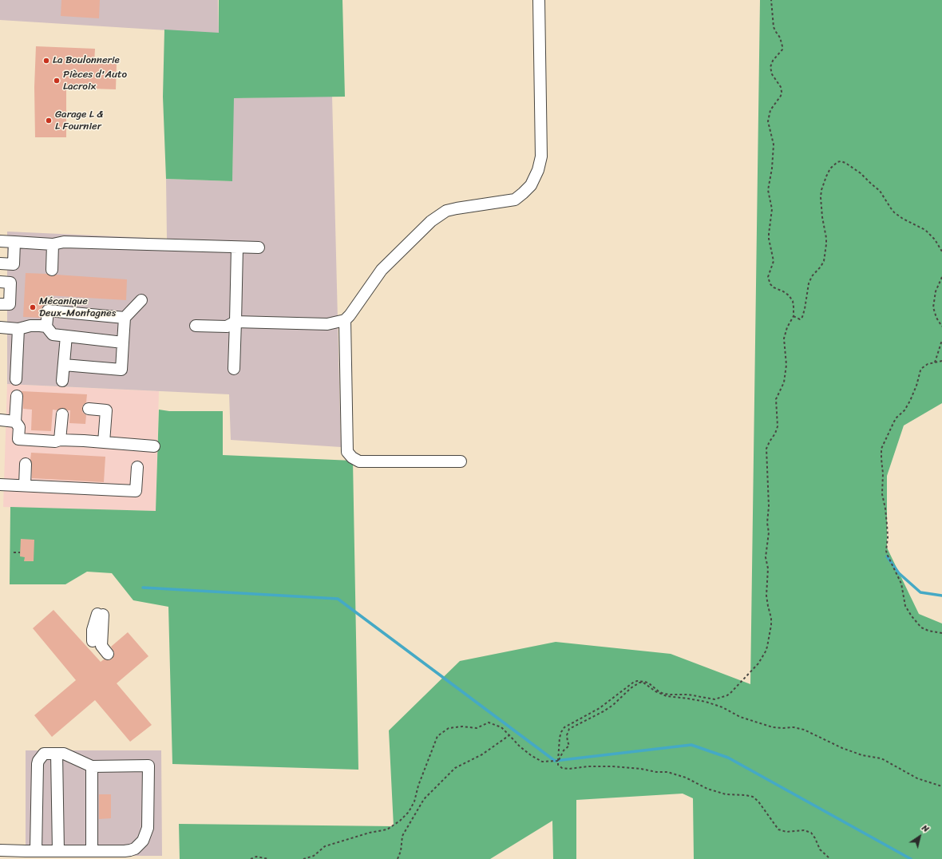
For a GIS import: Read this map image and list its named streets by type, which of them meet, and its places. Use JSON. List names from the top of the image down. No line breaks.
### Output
{"places":["La Boulonnerie","Pièces d'Auto Lacroix","Garage L & L Fournier","Mécanique Deux-Montagnes"],"north":"top right"}
